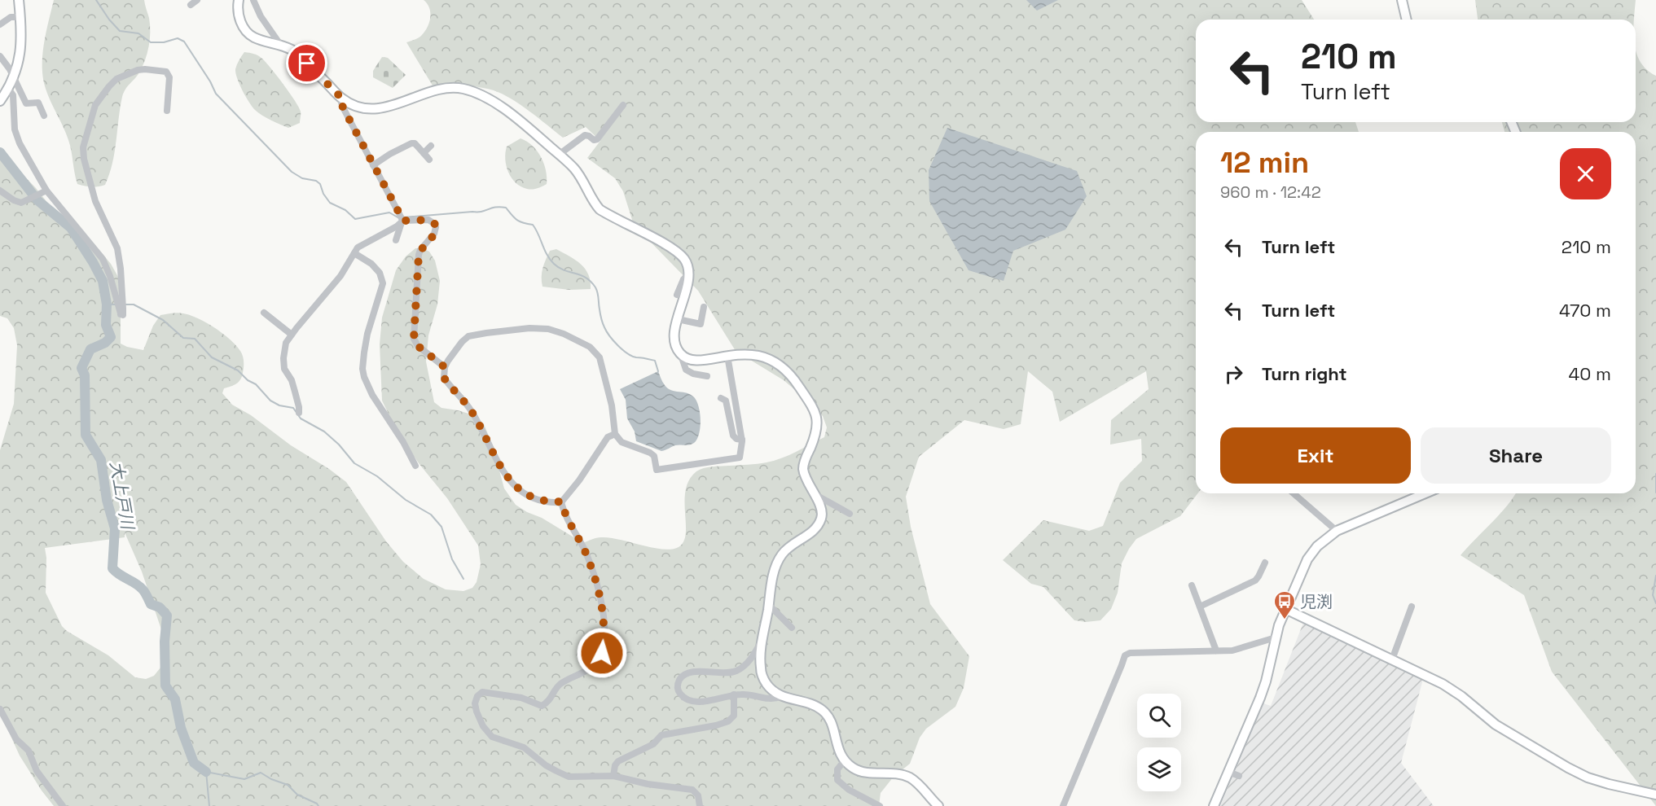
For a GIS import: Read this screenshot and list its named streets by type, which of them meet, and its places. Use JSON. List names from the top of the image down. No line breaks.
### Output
{"water":["大上戸川"],"places":{"bus stop":["児渕"]},"page":{"turn":["210 m","Turn left"],"heading":["12 min","960 m · 12:42"],"list":[{"name":"Turn left","value":"210 m"},{"name":"Turn left","value":"470 m"},{"name":"Turn right","value":"40 m"}],"buttons":["Exit","Share"]}}
